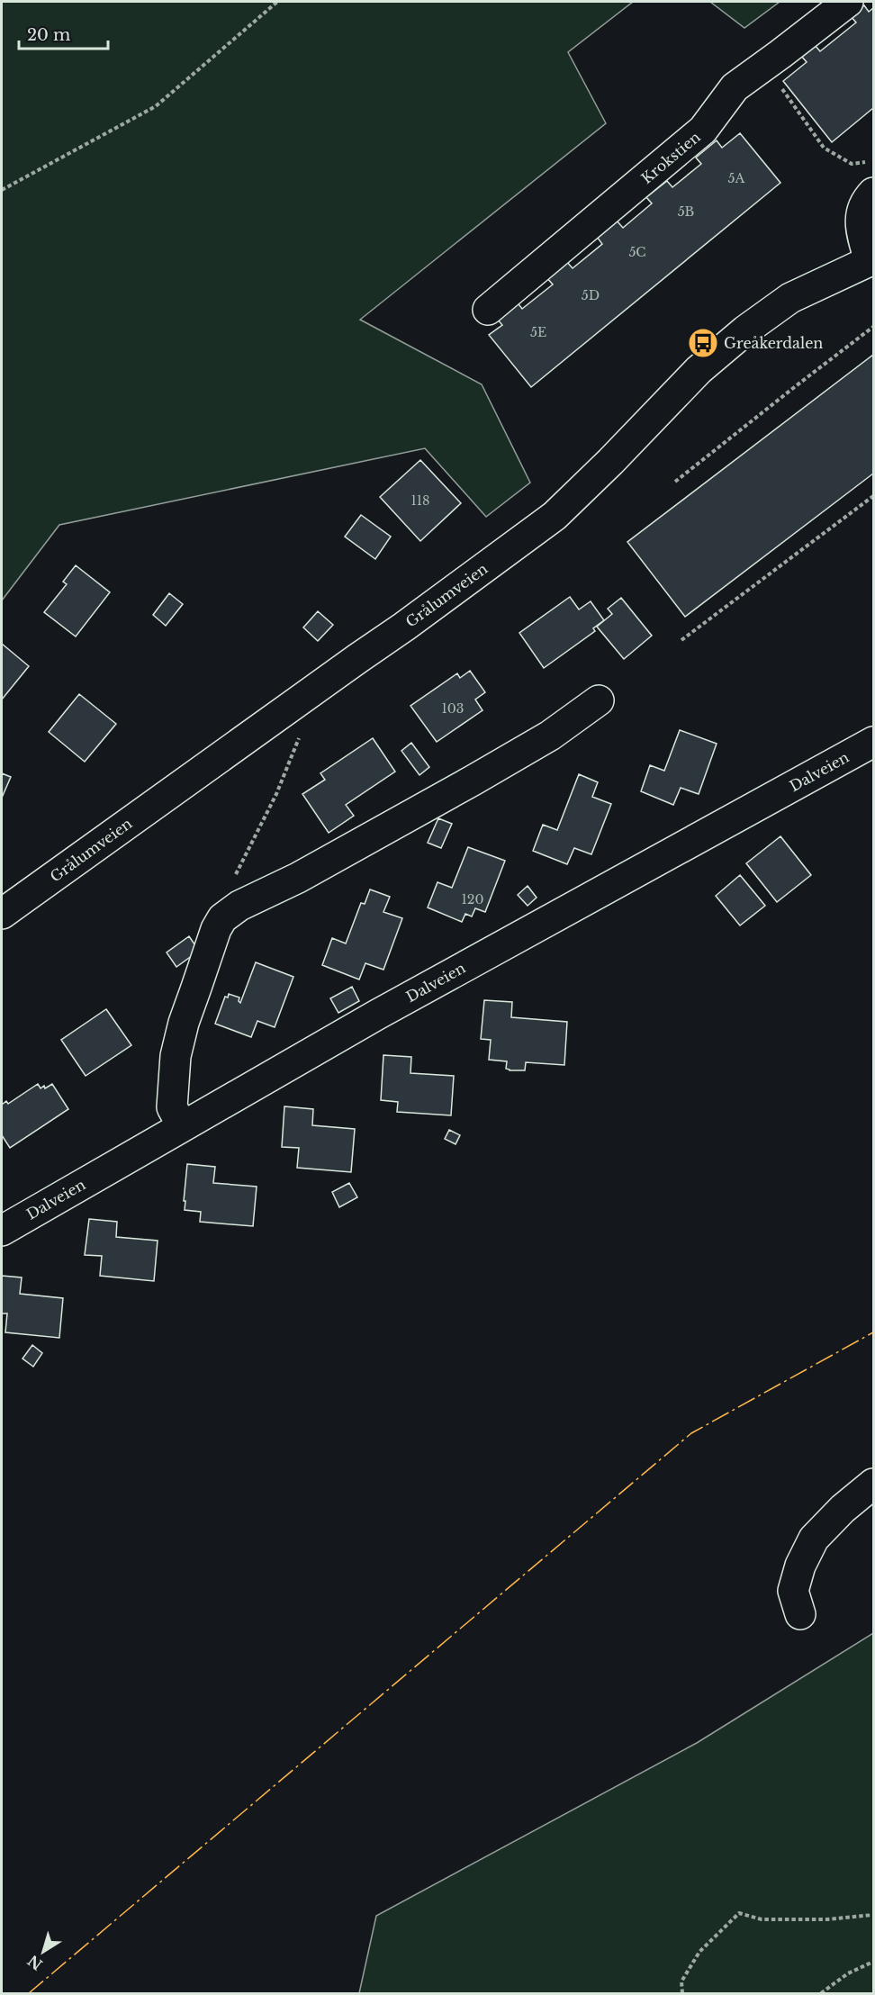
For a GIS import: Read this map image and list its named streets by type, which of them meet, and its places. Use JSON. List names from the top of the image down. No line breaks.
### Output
{"streets":{"street":["Krokstien","Grålumveien","Dalveien"]},"places":{"bus stop":["Greåkerdalen"]},"house_numbers":["5A","5B","5C","5D","5E","118","103","120"],"scale_bar":"20 m","north":"bottom left"}
